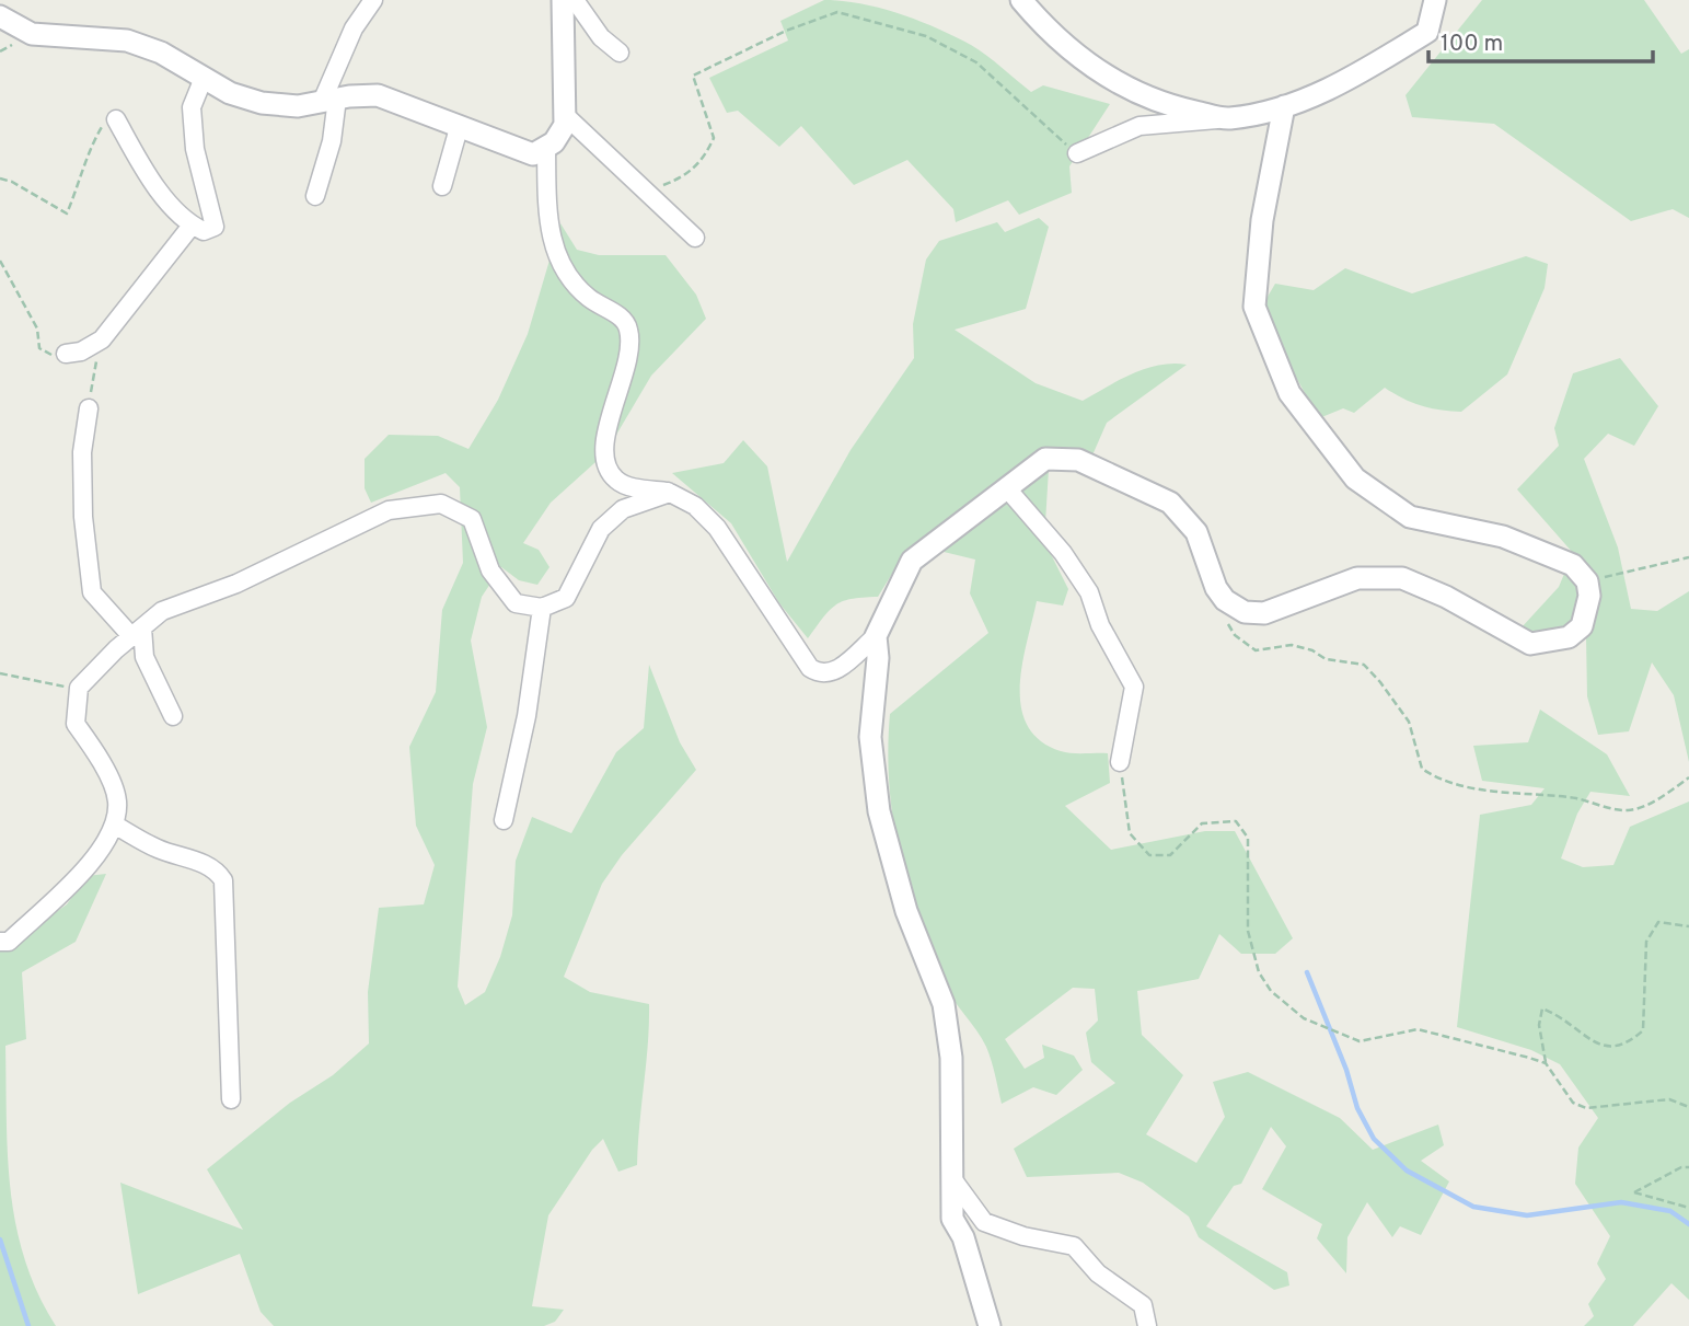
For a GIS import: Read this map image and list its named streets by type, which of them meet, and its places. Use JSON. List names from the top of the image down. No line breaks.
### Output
{"scale_bar":"100 m"}
